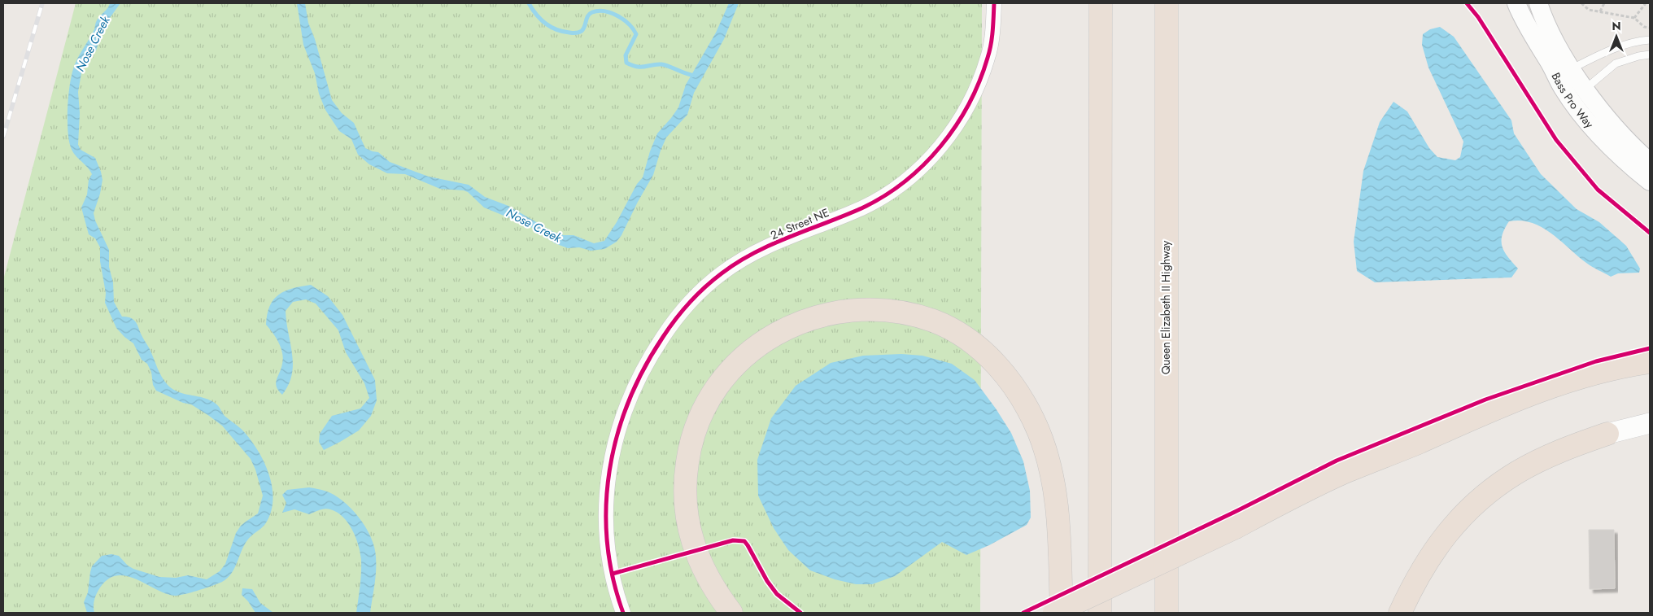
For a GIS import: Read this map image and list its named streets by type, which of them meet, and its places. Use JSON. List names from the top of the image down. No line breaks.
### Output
{"streets":{"highway":["Queen Elizabeth II Highway"],"street":["Bass Pro Way","24 Street NE"]},"water":["Nose Creek"],"north":"top"}
